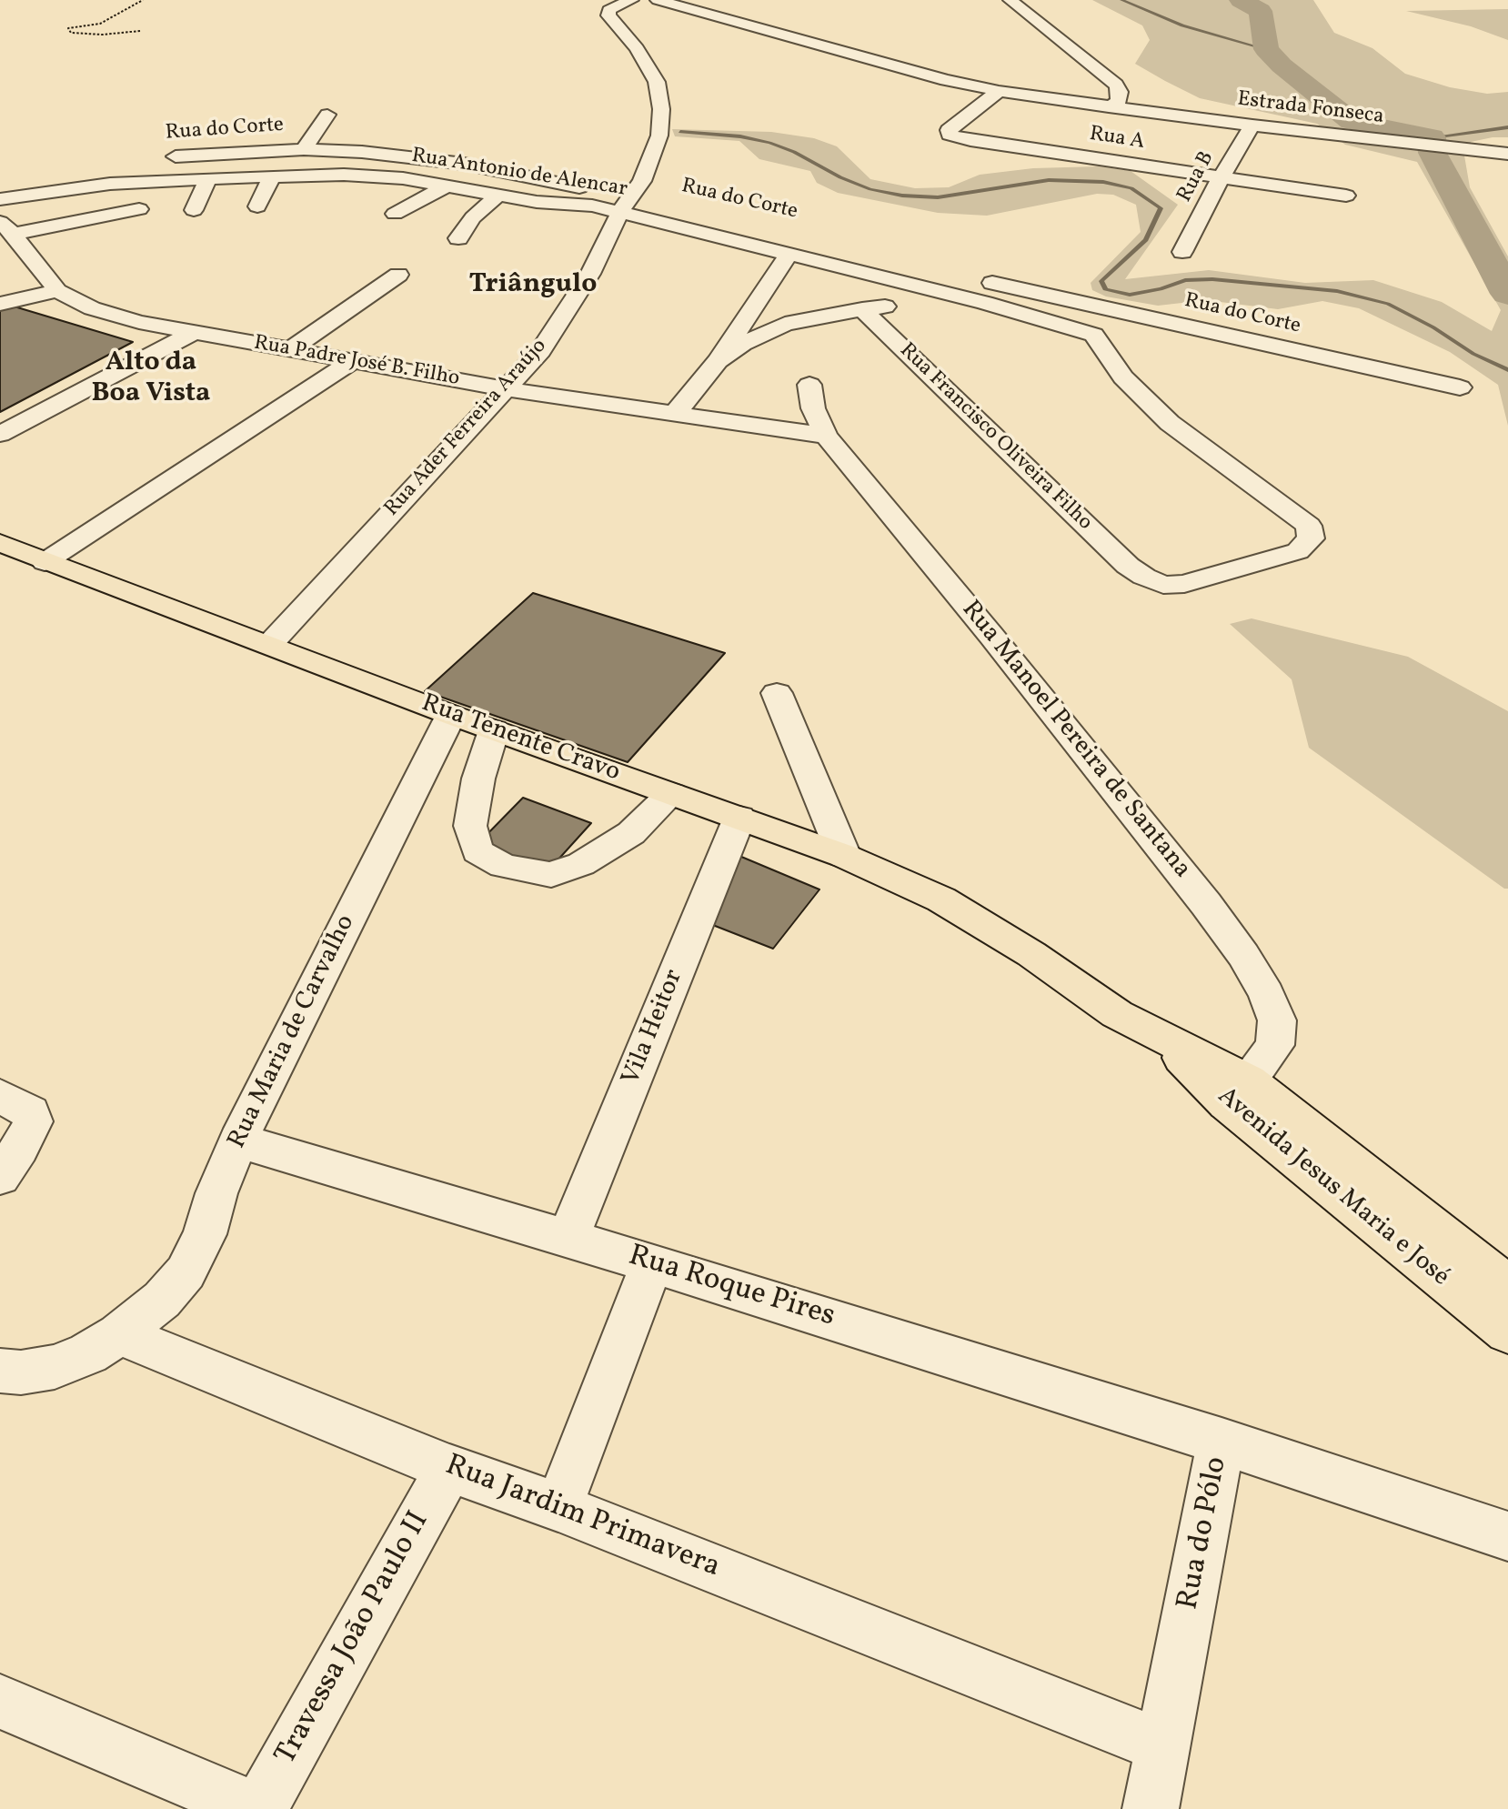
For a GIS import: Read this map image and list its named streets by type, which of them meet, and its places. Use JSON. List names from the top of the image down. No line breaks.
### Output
{"streets":{"main road":["Rua Tenente Cravo","Avenida Jesus Maria e José"],"street":["Estrada Fonseca","Rua do Corte","Rua A","Rua Antonio de Alencar","Rua B","Rua Padre José B. Filho","Rua Ader Ferreira Araújo","Rua Francisco Oliveira Filho","Rua Manoel Pereira de Santana","Vila Heitor","Rua Maria de Carvalho","Rua Roque Pires","Rua Jardim Primavera","Rua do Pólo","Travessa João Paulo II"]},"crossings":[["Estrada Fonseca","Rua A"],["Estrada Fonseca","Rua B"],["Rua do Corte","Rua Antonio de Alencar"],["Rua do Corte","Rua Ader Ferreira Araújo"],["Rua A","Rua B"],["Rua Antonio de Alencar","Rua Ader Ferreira Araújo"],["Rua Antonio de Alencar","Rua Francisco Oliveira Filho"],["Rua Padre José B. Filho","Rua Ader Ferreira Araújo"],["Rua Padre José B. Filho","Rua Manoel Pereira de Santana"],["Rua Ader Ferreira Araújo","Rua Tenente Cravo"],["Rua Tenente Cravo","Vila Heitor"],["Rua Tenente Cravo","Rua Maria de Carvalho"],["Rua Tenente Cravo","Avenida Jesus Maria e José"],["Rua Manoel Pereira de Santana","Avenida Jesus Maria e José"],["Vila Heitor","Rua Roque Pires"],["Rua Maria de Carvalho","Rua Roque Pires"],["Rua Maria de Carvalho","Rua Jardim Primavera"],["Rua Roque Pires","Rua do Pólo"],["Rua Jardim Primavera","Rua do Pólo"],["Rua Jardim Primavera","Travessa João Paulo II"]],"districts":["Triângulo","Alto da Boa Vista"]}
